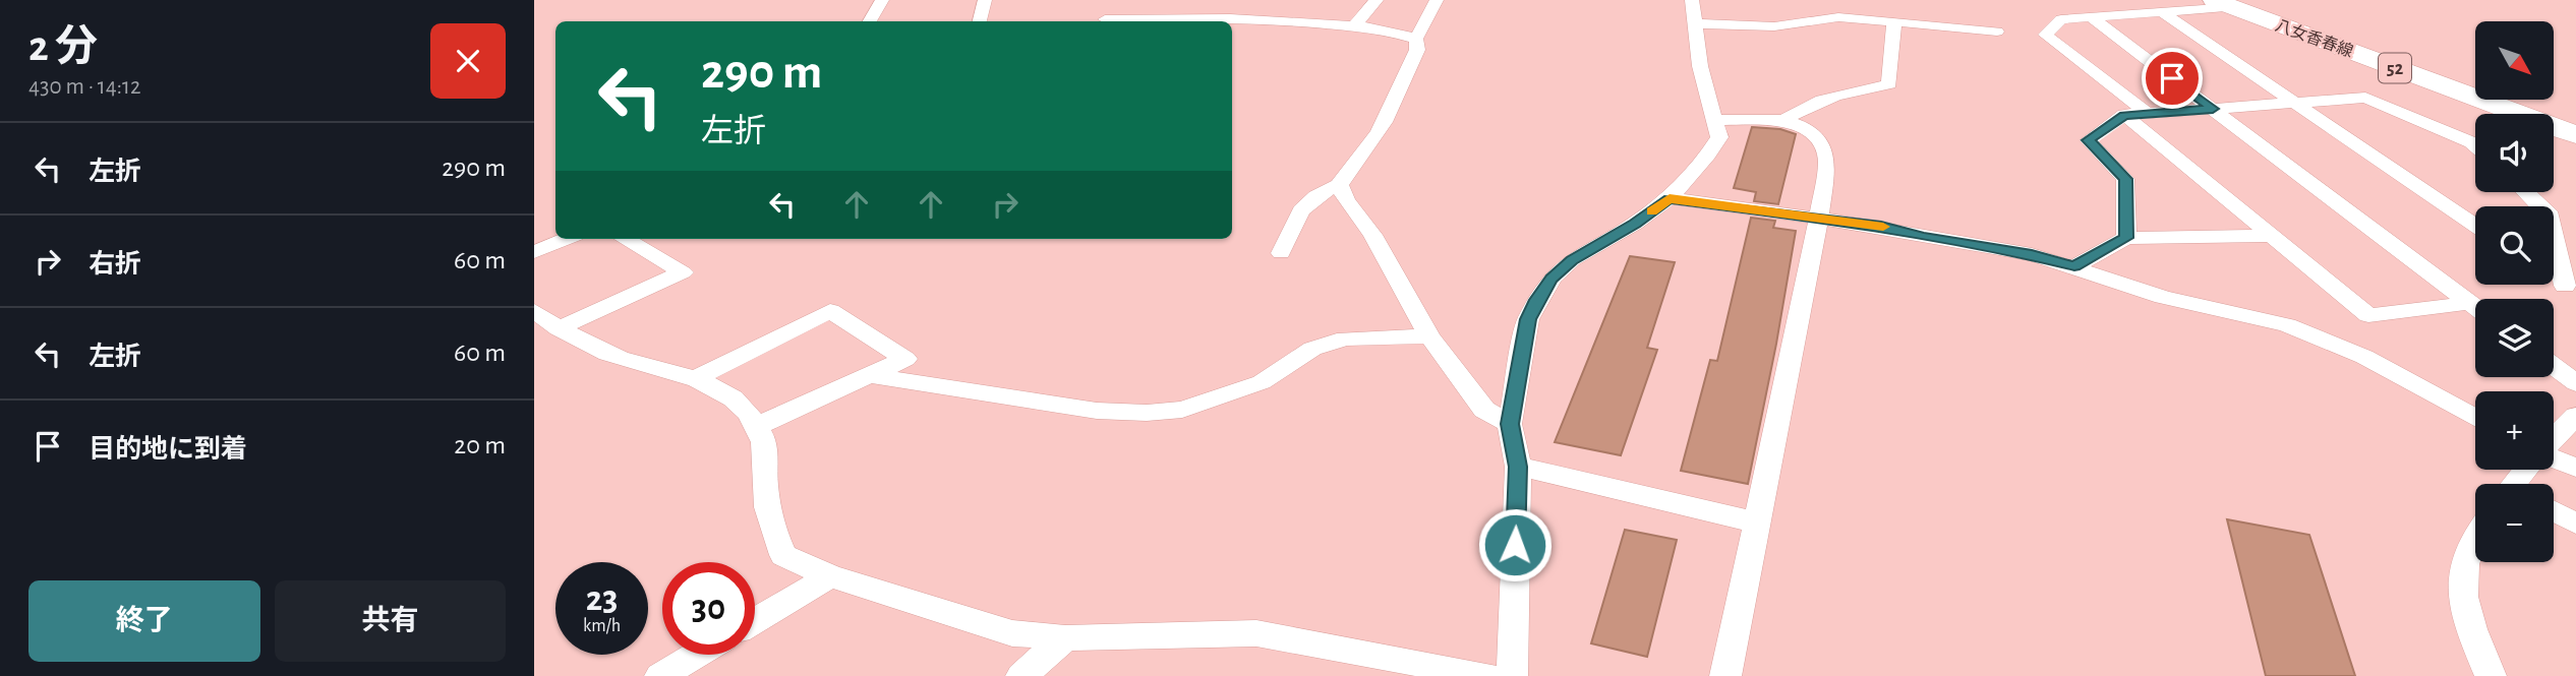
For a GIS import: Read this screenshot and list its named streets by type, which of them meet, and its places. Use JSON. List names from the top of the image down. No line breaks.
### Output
{"streets":{"main road":["八女香春線","52"]},"north":"bottom right","page":{"heading":["2 分","430 m · 14:12"],"map_buttons":["+","−"],"turn":["290 m","左折"],"list":[{"name":"左折","value":"290 m"},{"name":"右折","value":"60 m"},{"name":"左折","value":"60 m"},{"name":"目的地に到着","value":"20 m"}],"speed":"23 km/h","limit":"30","buttons":["終了","共有"]}}
